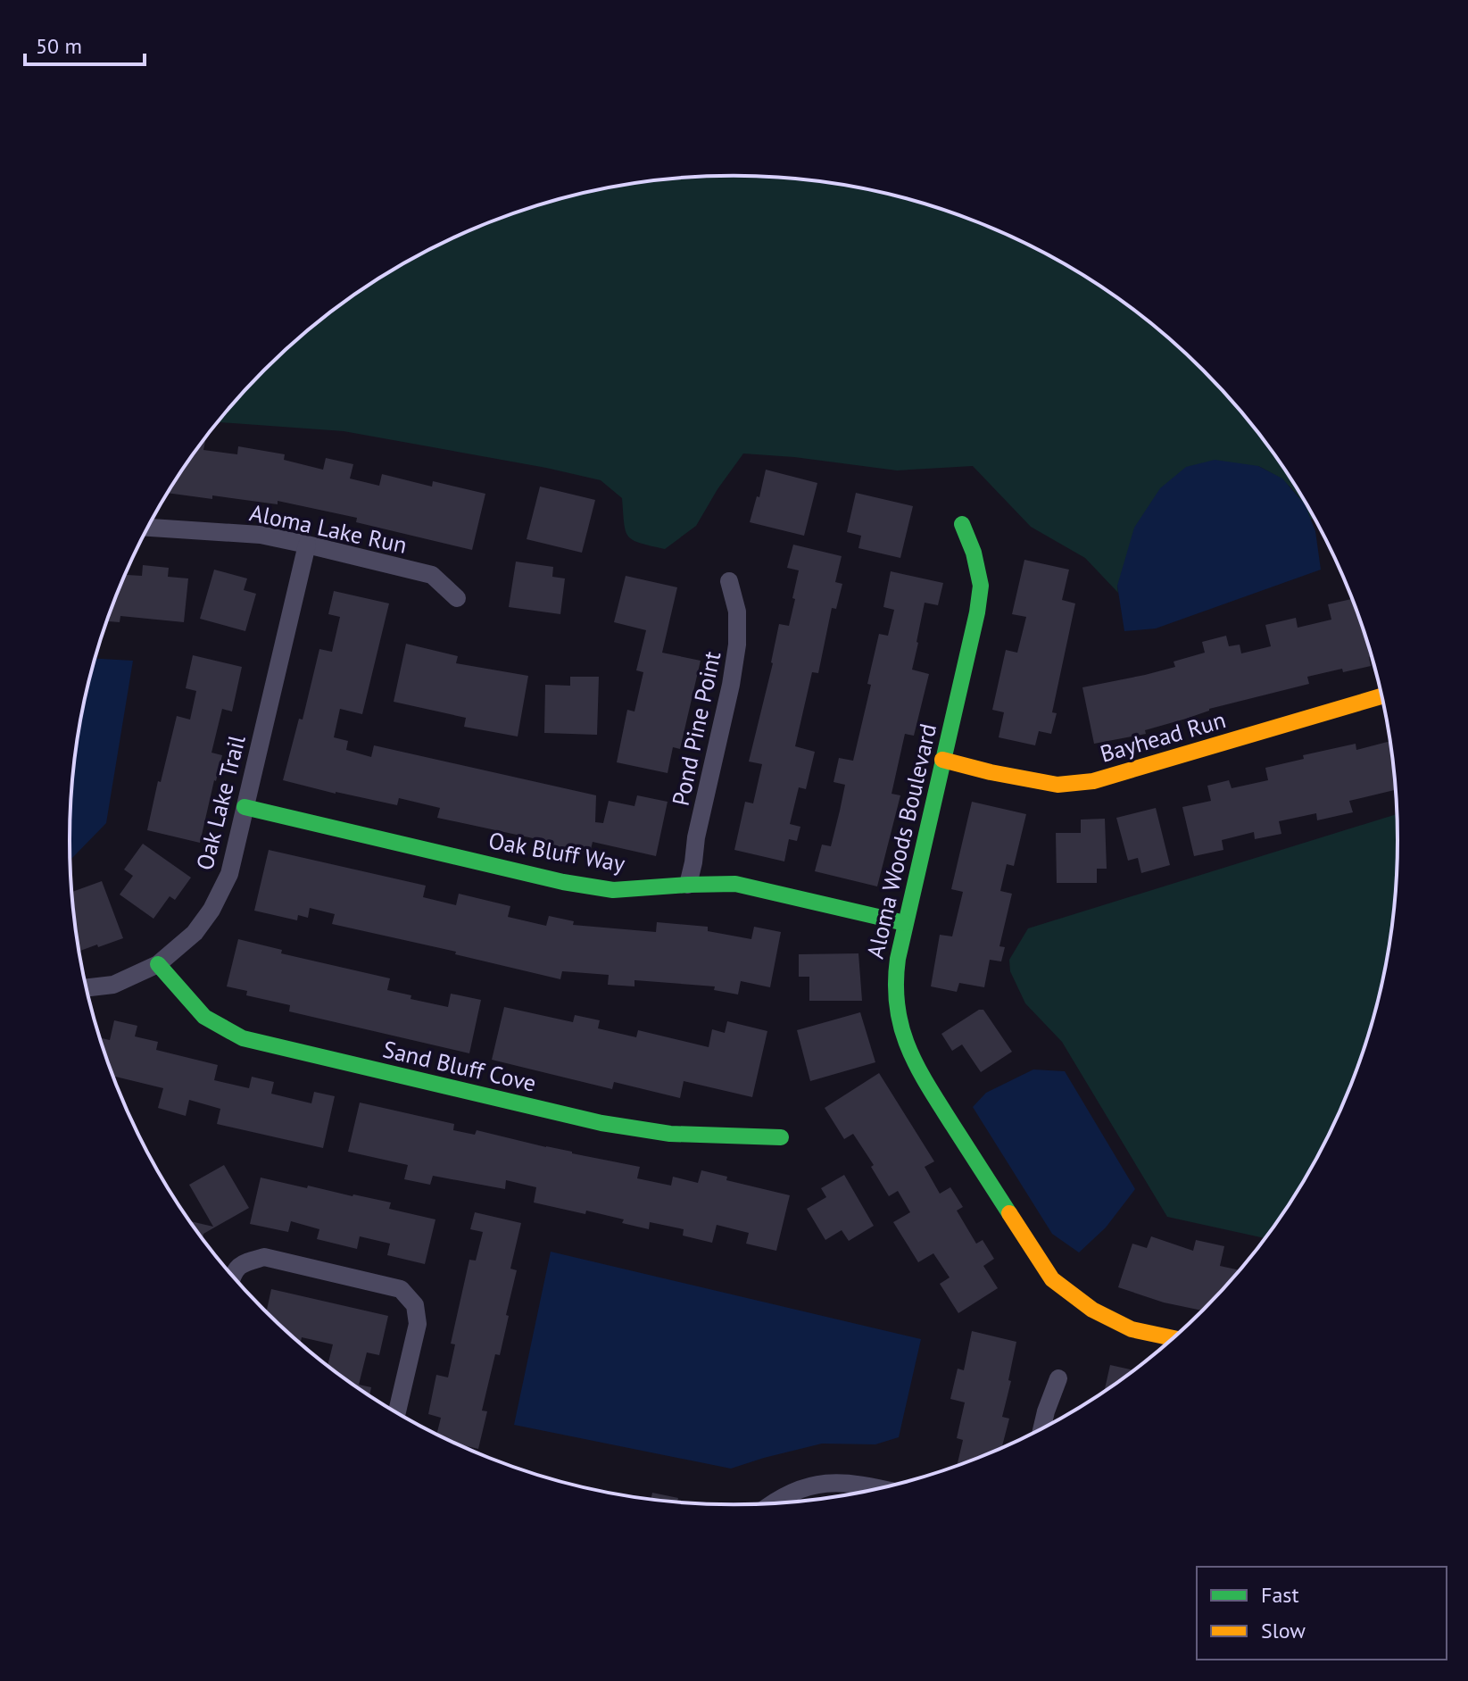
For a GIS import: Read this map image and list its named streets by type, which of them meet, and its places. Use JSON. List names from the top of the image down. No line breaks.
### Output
{"streets":{"street":["Aloma Lake Run","Pond Pine Point","Bayhead Run","Oak Lake Trail","Aloma Woods Boulevard","Oak Bluff Way","Sand Bluff Cove"]},"crossings":[["Aloma Lake Run","Oak Lake Trail"],["Pond Pine Point","Oak Bluff Way"],["Bayhead Run","Aloma Woods Boulevard"],["Oak Lake Trail","Oak Bluff Way"],["Oak Lake Trail","Sand Bluff Cove"],["Aloma Woods Boulevard","Oak Bluff Way"]],"legend":["Fast","Slow"],"scale_bar":"50 m"}
